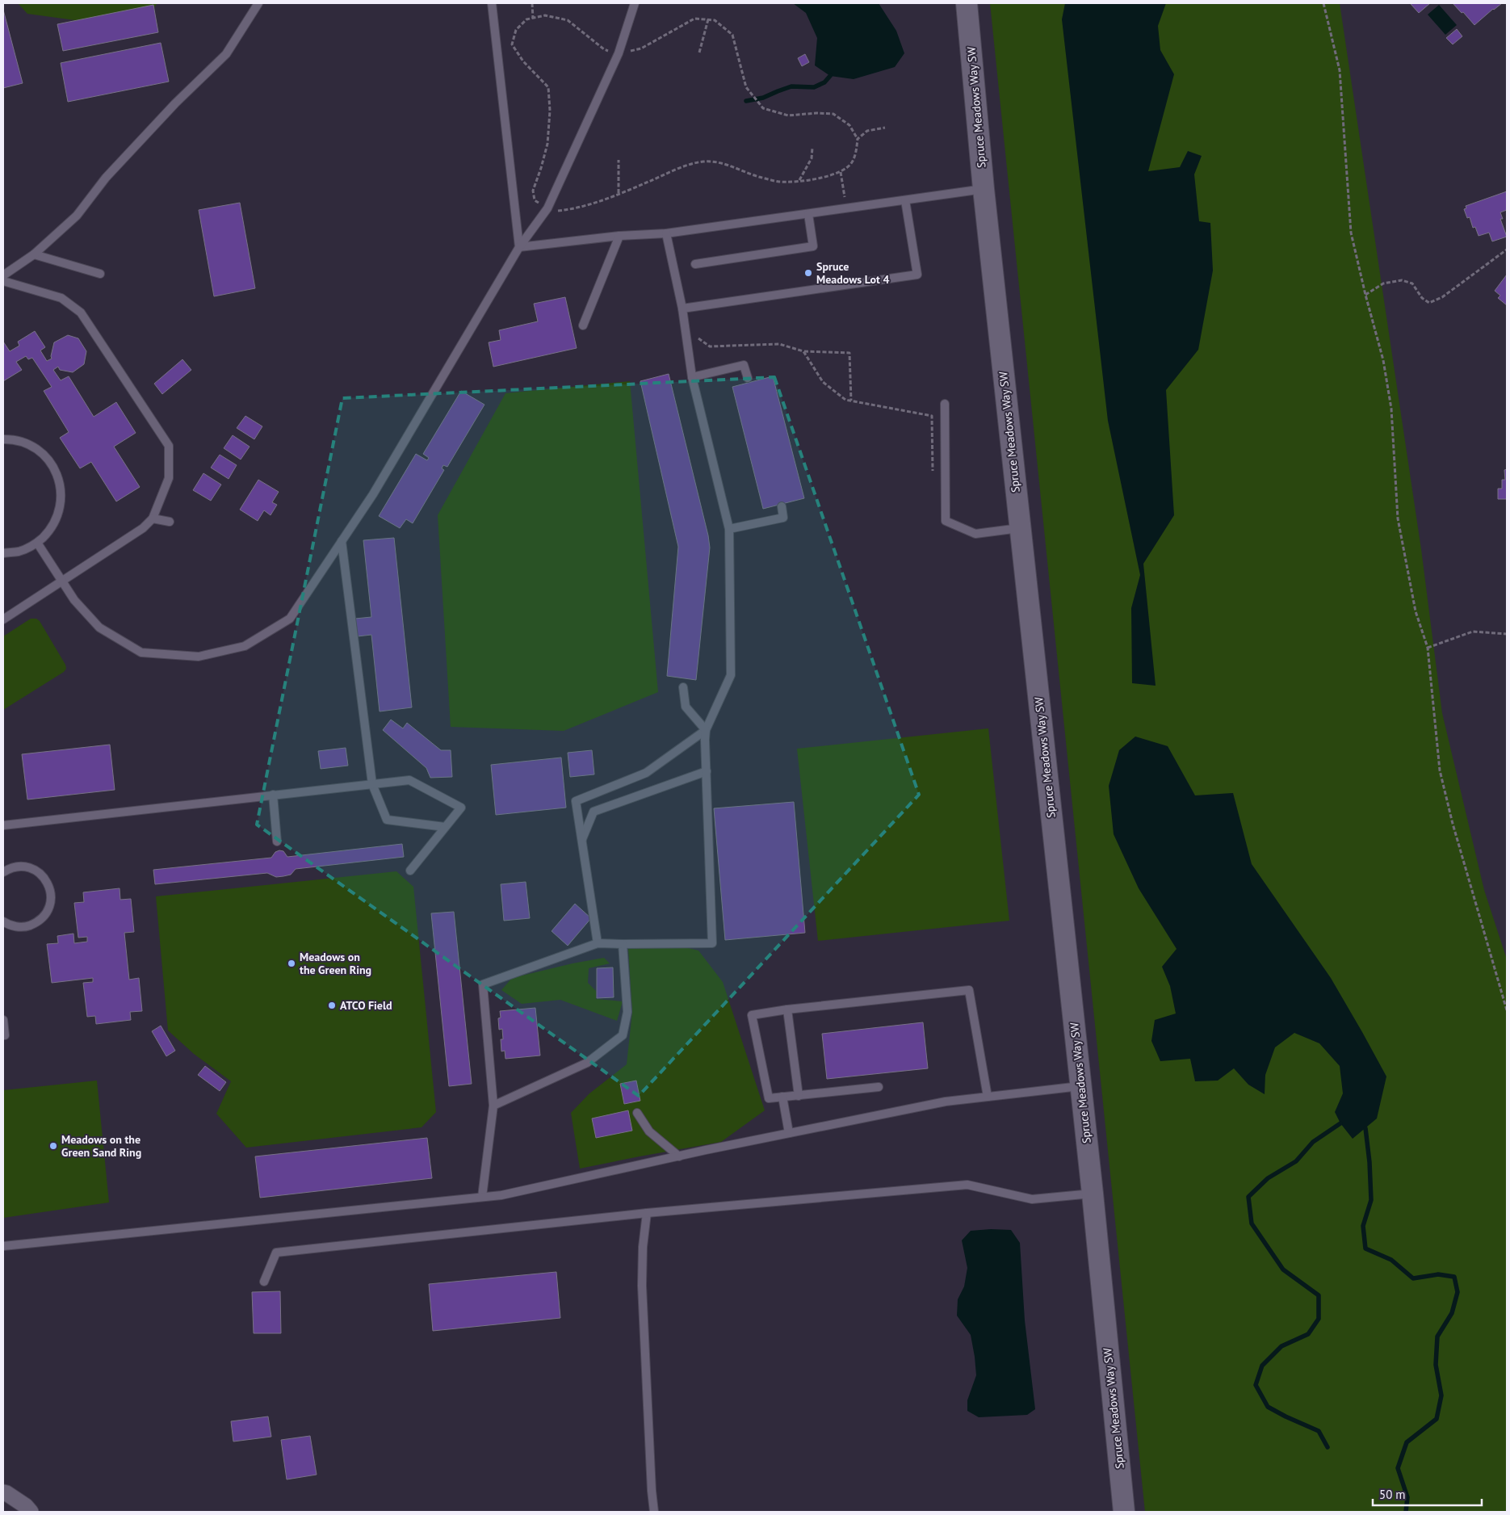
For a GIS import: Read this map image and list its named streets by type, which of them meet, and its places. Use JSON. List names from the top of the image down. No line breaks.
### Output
{"streets":{"main road":["Spruce Meadows Way SW"]},"places":["Spruce Meadows Lot 4","Meadows on the Green Ring","ATCO Field","Meadows on the Green Sand Ring"],"scale_bar":"50 m"}
